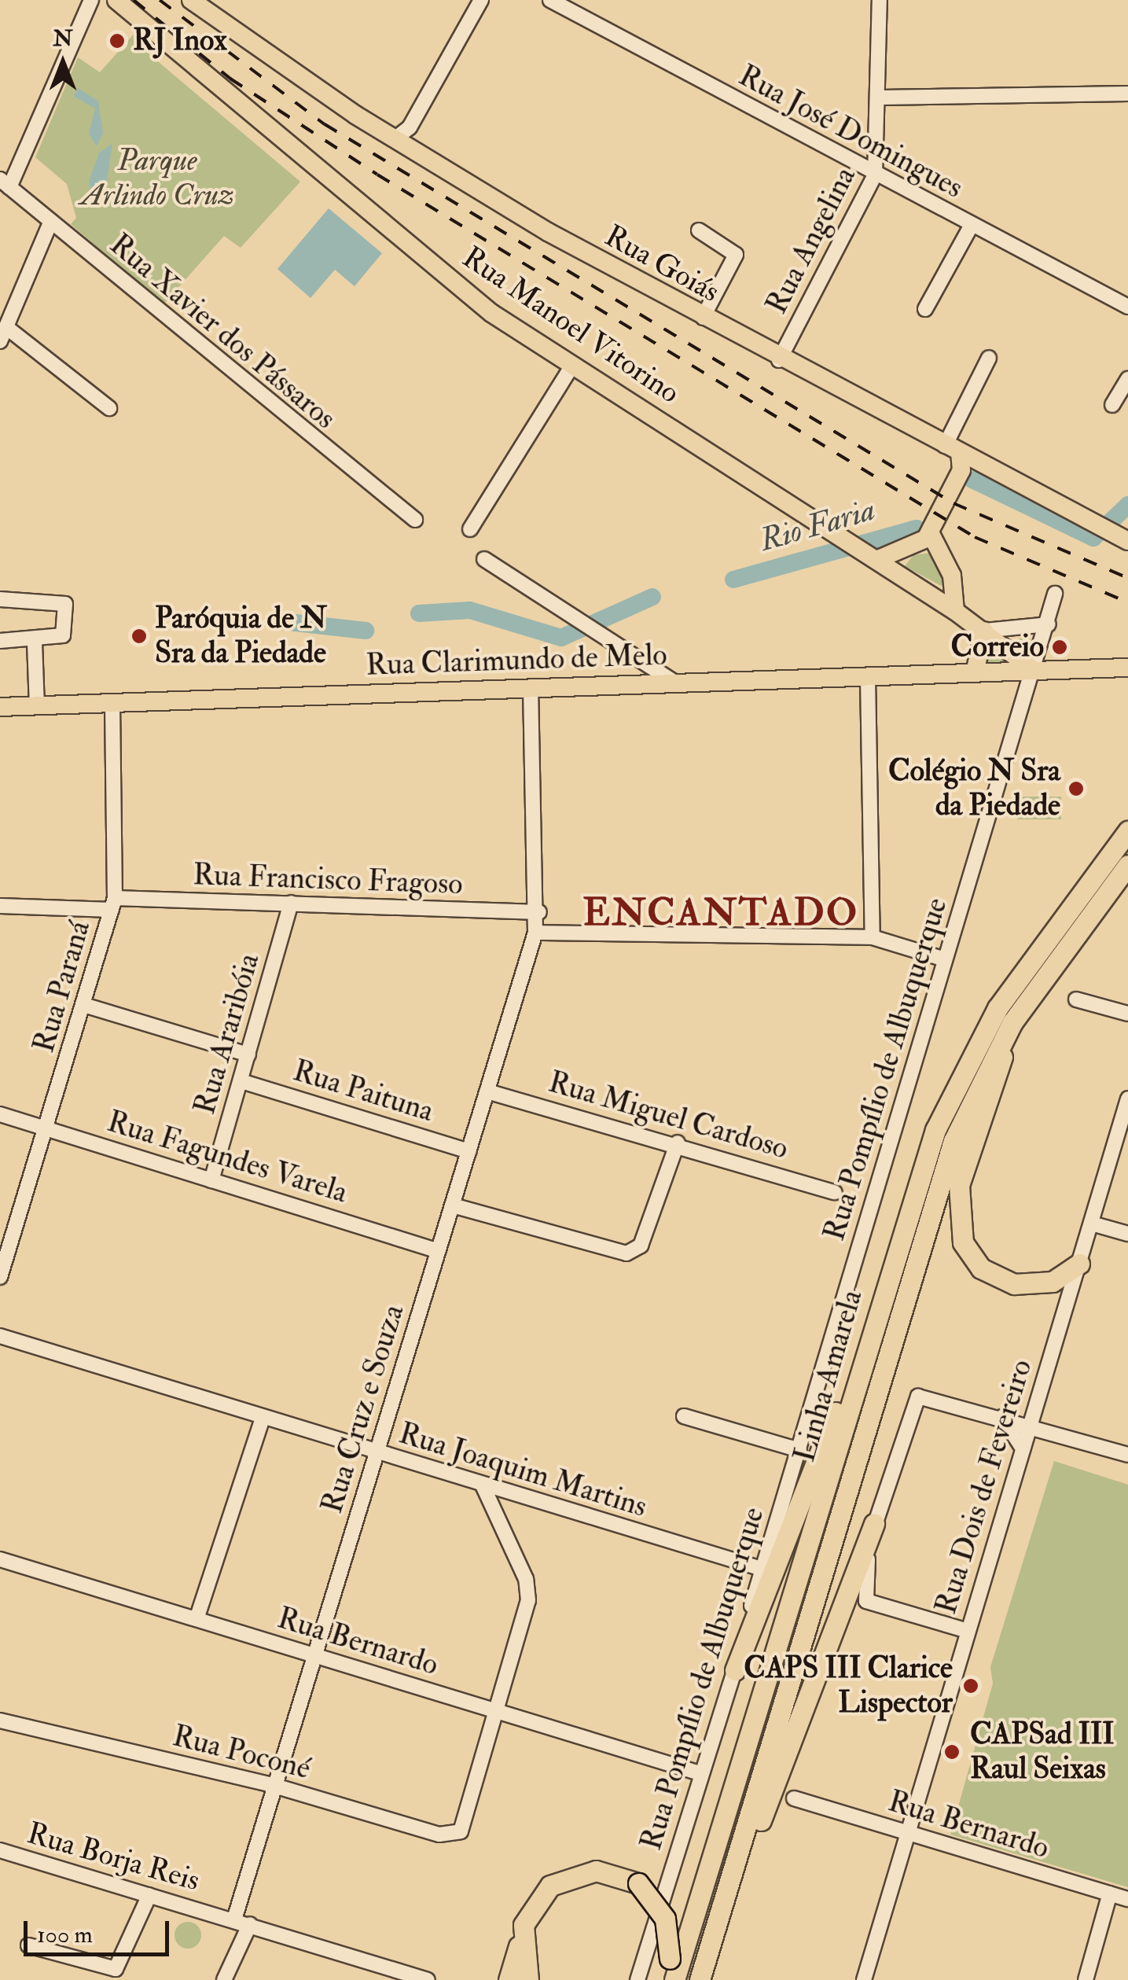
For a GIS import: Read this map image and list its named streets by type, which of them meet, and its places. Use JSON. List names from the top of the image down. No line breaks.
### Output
{"streets":{"highway":["Linha Amarela"],"main road":["Rua Goiás","Rua Manoel Vitorino","Rua Clarimundo de Melo"],"street":["Rua José Domingues","Rua Angelina","Rua Xavier dos Pássaros","Rua Francisco Fragoso","Rua Paraná","Rua Araribóia","Rua Pompílio de Albuquerque","Rua Paituna","Rua Miguel Cardoso","Rua Fagundes Varela","Rua Cruz e Souza","Rua Joaquim Martins","Rua Dois de Fevereiro","Rua Bernardo","Rua Poconé","Rua Borja Reis"]},"crossings":[["Rua José Domingues","Rua Angelina"],["Rua Angelina","Rua Goiás"],["Rua Manoel Vitorino","Rua Clarimundo de Melo"],["Rua Manoel Vitorino","Rua Pompílio de Albuquerque"],["Rua Clarimundo de Melo","Rua Paraná"],["Rua Clarimundo de Melo","Rua Pompílio de Albuquerque"],["Rua Clarimundo de Melo","Rua Cruz e Souza"],["Rua Francisco Fragoso","Rua Paraná"],["Rua Francisco Fragoso","Rua Araribóia"],["Rua Francisco Fragoso","Rua Cruz e Souza"],["Rua Paraná","Rua Fagundes Varela"],["Rua Araribóia","Rua Paituna"],["Rua Araribóia","Rua Fagundes Varela"],["Rua Pompílio de Albuquerque","Rua Joaquim Martins"],["Rua Pompílio de Albuquerque","Rua Bernardo"],["Rua Paituna","Rua Cruz e Souza"],["Rua Miguel Cardoso","Rua Cruz e Souza"],["Rua Fagundes Varela","Rua Cruz e Souza"],["Rua Cruz e Souza","Rua Joaquim Martins"],["Rua Cruz e Souza","Rua Bernardo"],["Rua Cruz e Souza","Rua Poconé"],["Rua Cruz e Souza","Rua Borja Reis"],["Rua Dois de Fevereiro","Rua Bernardo"],["Rua Bernardo","Rua Poconé"]],"districts":["ENCANTADO"],"water":["Rio Faria"],"parks":["Parque Arlindo Cruz"],"places":["RJ Inox","Paróquia de N Sra da Piedade","Correio","Colégio N Sra da Piedade","CAPS III Clarice Lispector","CAPSad III Raul Seixas"],"scale_bar":"100 m","north":"top"}
